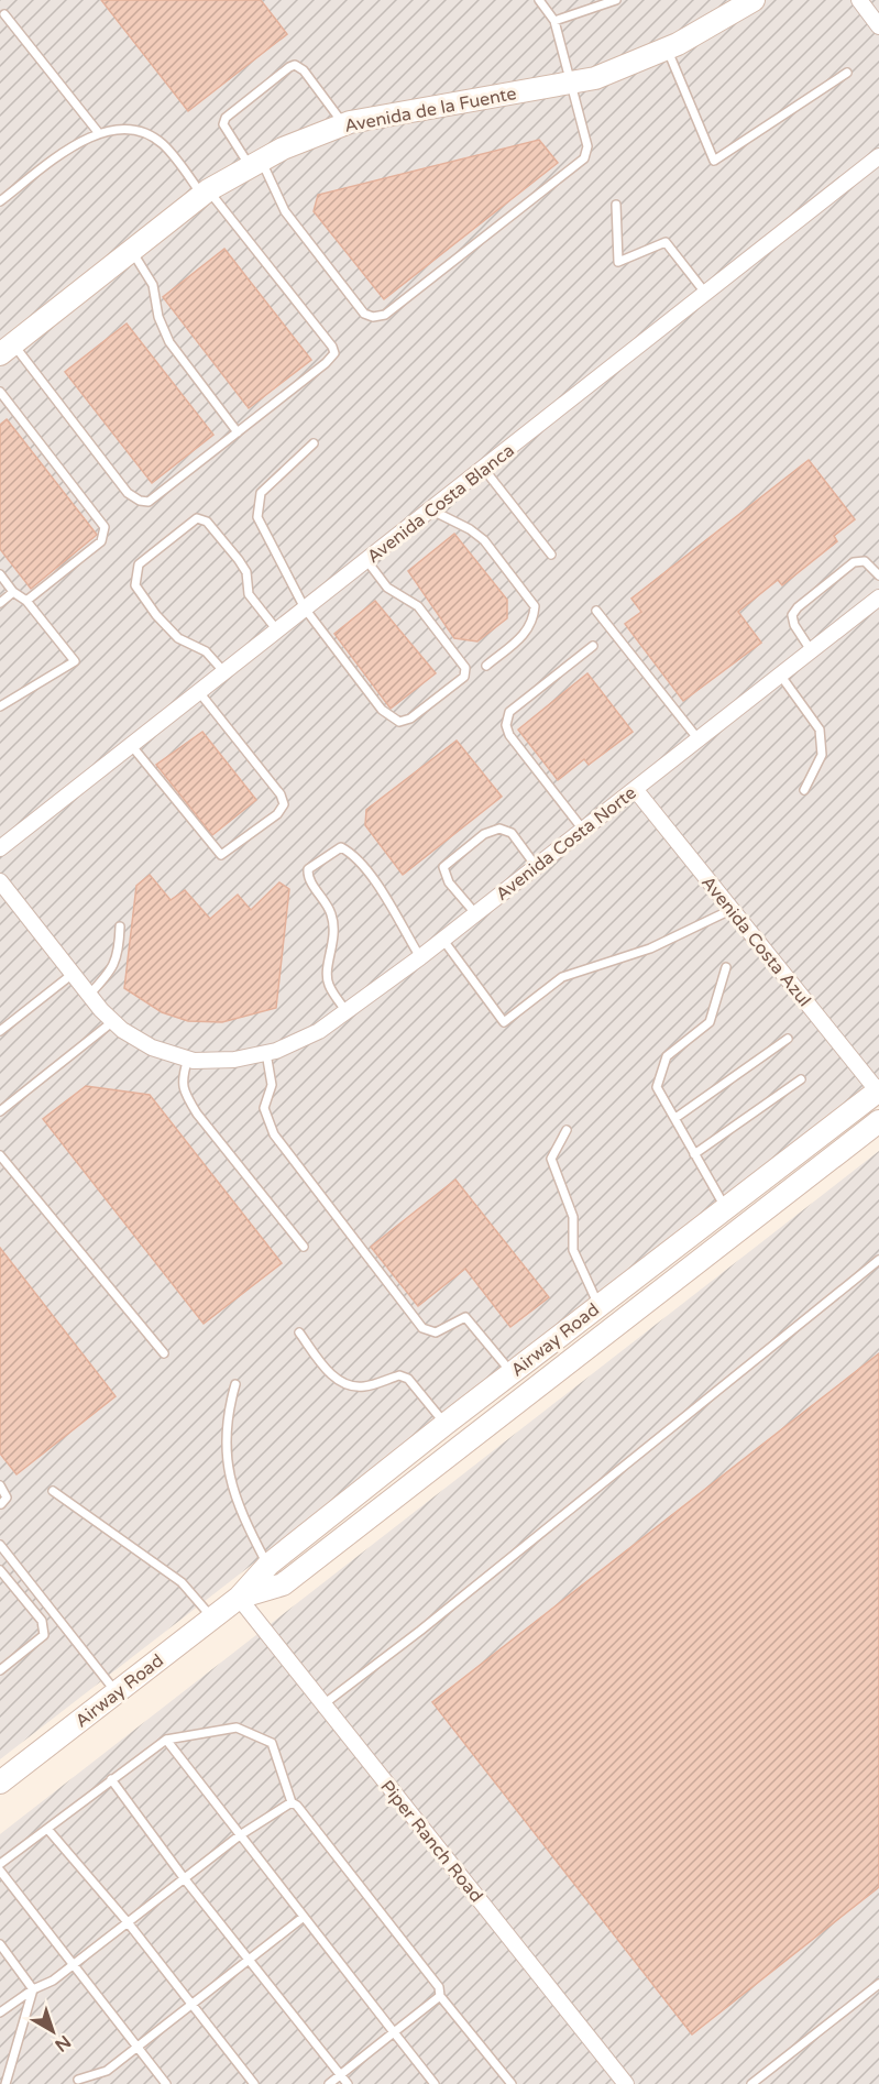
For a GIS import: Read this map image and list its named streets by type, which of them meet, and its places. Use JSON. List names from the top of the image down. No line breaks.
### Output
{"streets":{"street":["Avenida de la Fuente","Avenida Costa Blanca","Avenida Costa Norte","Avenida Costa Azul","Airway Road","Piper Ranch Road"]},"crossings":[["Avenida Costa Norte","Avenida Costa Azul"],["Avenida Costa Azul","Airway Road"],["Airway Road","Piper Ranch Road"]],"north":"bottom right"}
